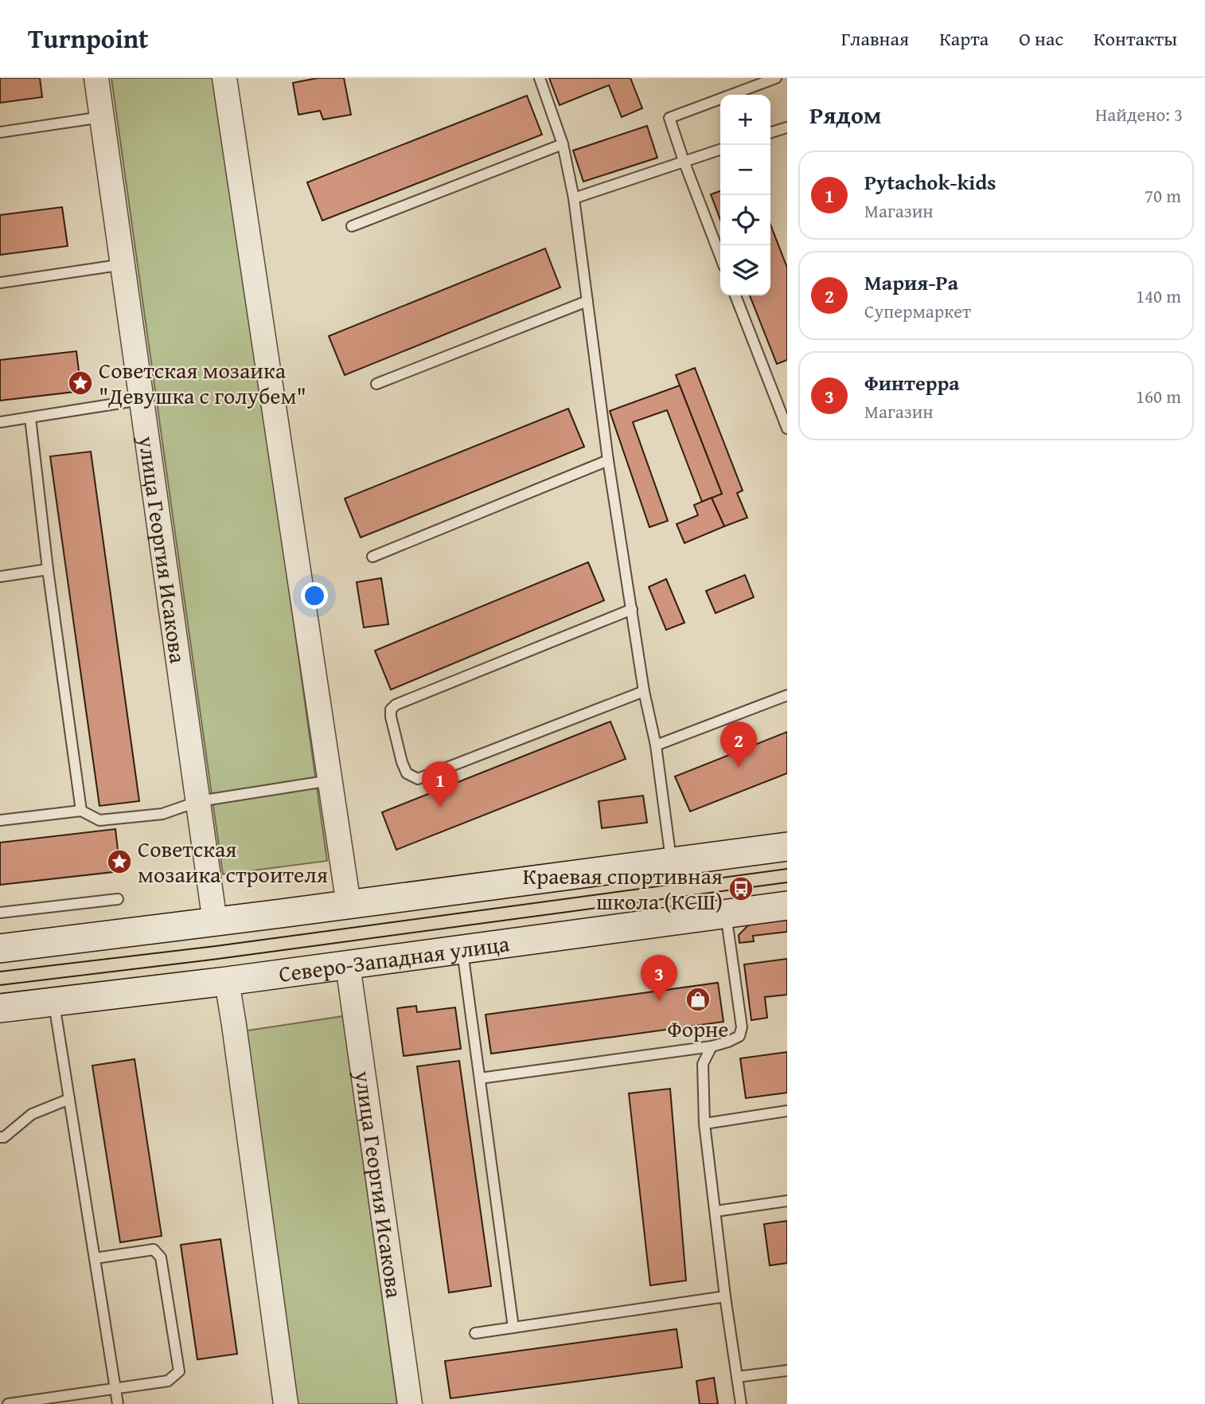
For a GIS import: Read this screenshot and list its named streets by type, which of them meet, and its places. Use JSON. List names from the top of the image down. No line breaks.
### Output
{"streets":{"main road":["Северо-Западная улица"],"street":["улица Георгия Исакова"]},"crossings":[["улица Георгия Исакова","Северо-Западная улица"]],"places":{"place":["Советская мозаика \"Девушка с голубем\"","Советская мозаика строителя"],"bus stop":["Краевая спортивная школа (КСШ)"],"shop":["Форне"]},"page":{"header":"Turnpoint","nav":["Главная","Карта","О нас","Контакты"],"heading":["Рядом","Найдено: 3"],"map_buttons":["+","−"],"list":[{"mark":"1","name":"Pytachok-kids","note":"Магазин","value":"70 m"},{"mark":"2","name":"Мария-Ра","note":"Супермаркет","value":"140 m"},{"mark":"3","name":"Финтерра","note":"Магазин","value":"160 m"}],"pins":["2","1","3"]}}
